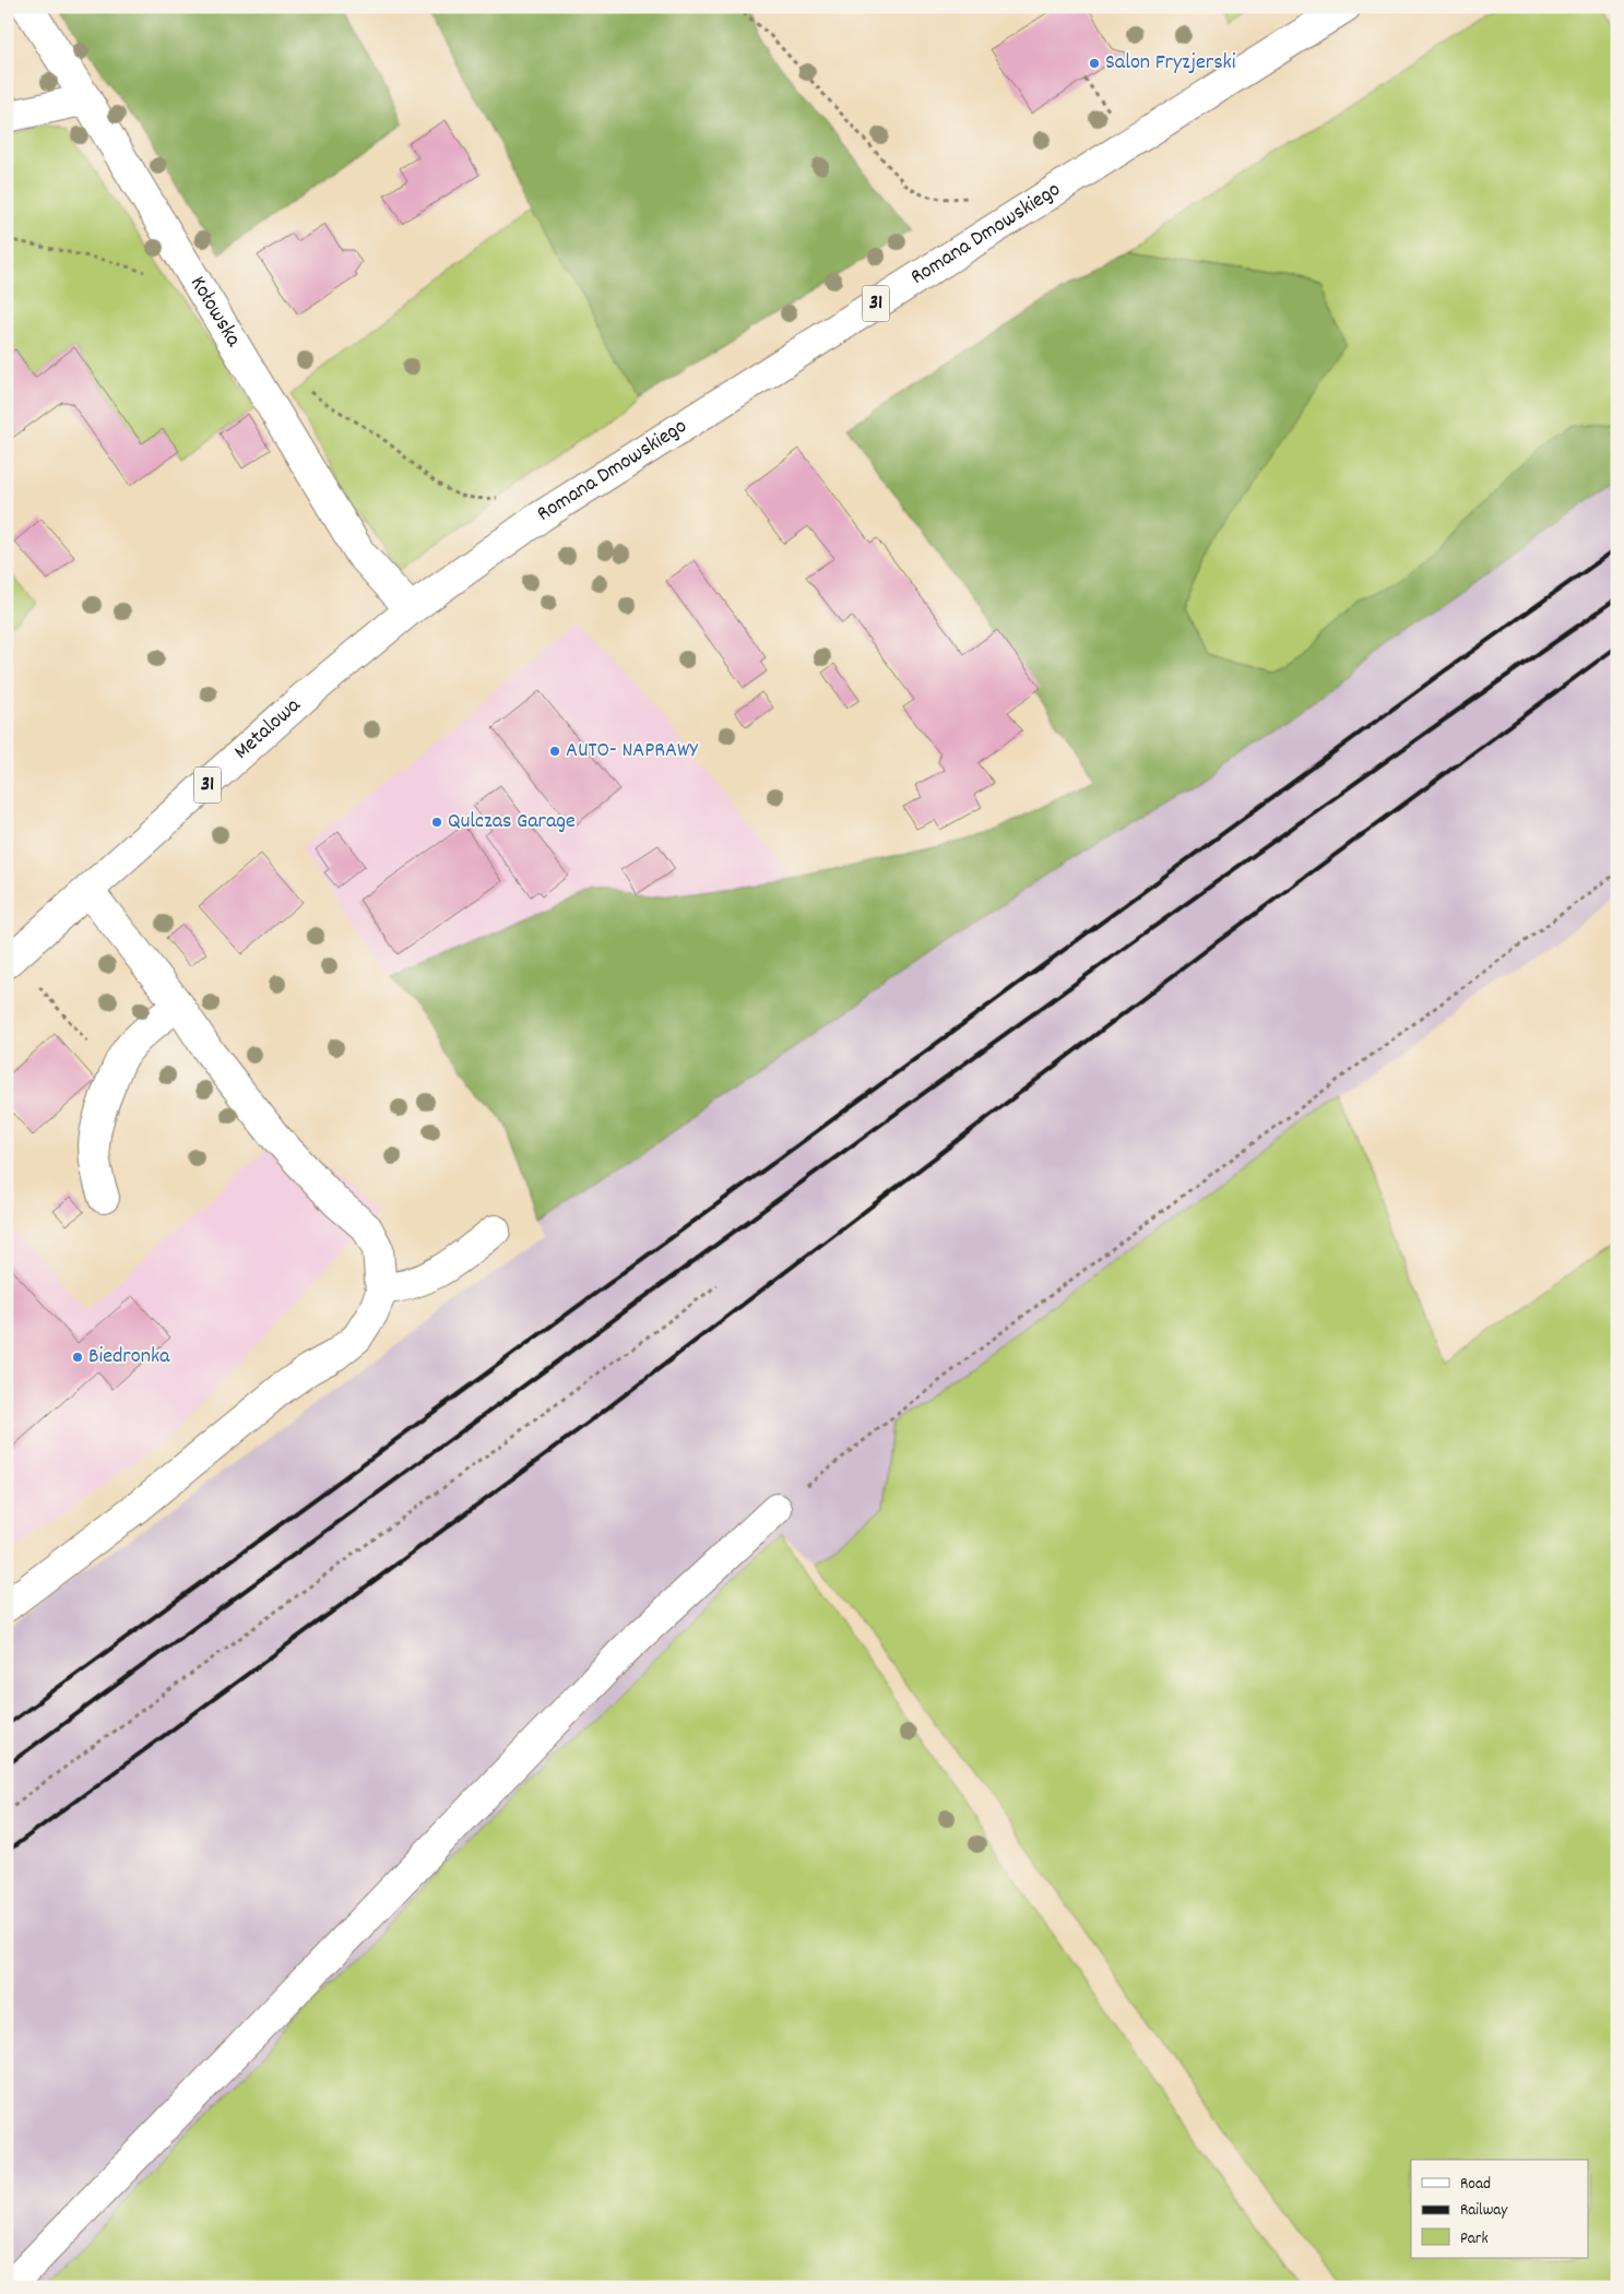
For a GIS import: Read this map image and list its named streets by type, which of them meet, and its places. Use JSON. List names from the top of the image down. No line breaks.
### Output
{"streets":{"street":["Romana Dmowskiego","31","Kołowska","Metalowa"]},"crossings":[["Romana Dmowskiego","Kołowska"],["Romana Dmowskiego","Metalowa"],["Kołowska","Metalowa"]],"places":["Salon Fryzjerski","AUTO- NAPRAWY","Qulczas Garage","Biedronka"],"legend":["Road","Railway","Park"]}
